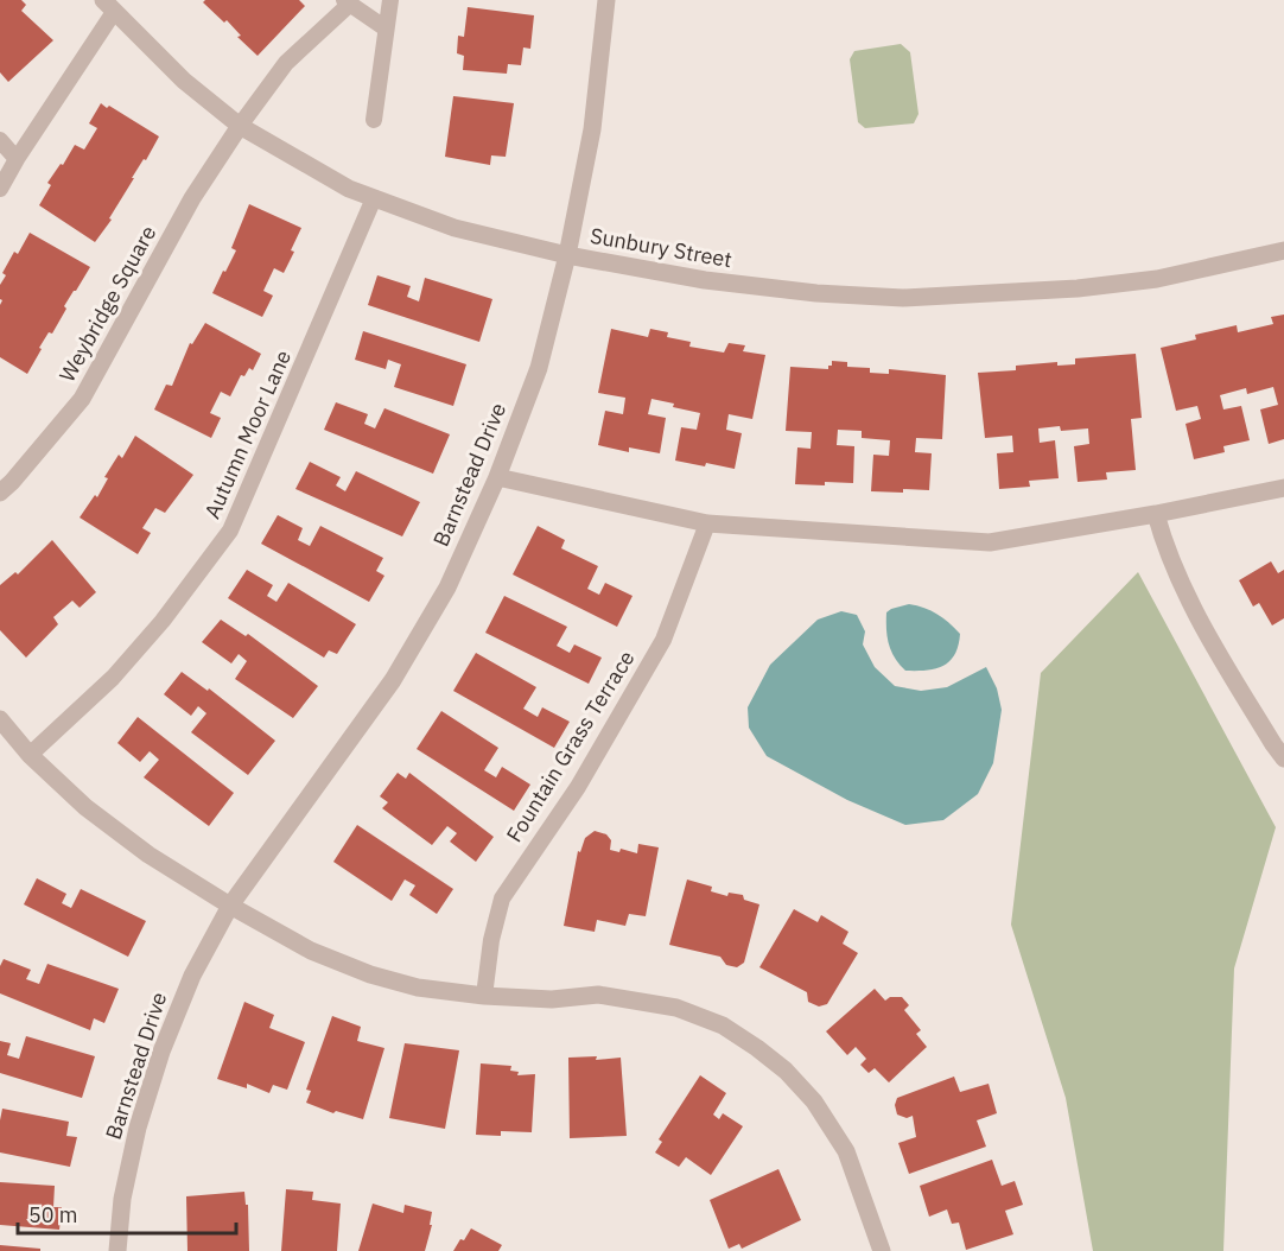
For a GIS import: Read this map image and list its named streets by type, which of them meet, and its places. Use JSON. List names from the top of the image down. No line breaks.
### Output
{"streets":{"street":["Sunbury Street","Weybridge Square","Barnstead Drive"],"lane":["Autumn Moor Lane","Fountain Grass Terrace"]},"crossings":[["Sunbury Street","Weybridge Square"],["Sunbury Street","Autumn Moor Lane"],["Sunbury Street","Barnstead Drive"]],"scale_bar":"50 m"}
